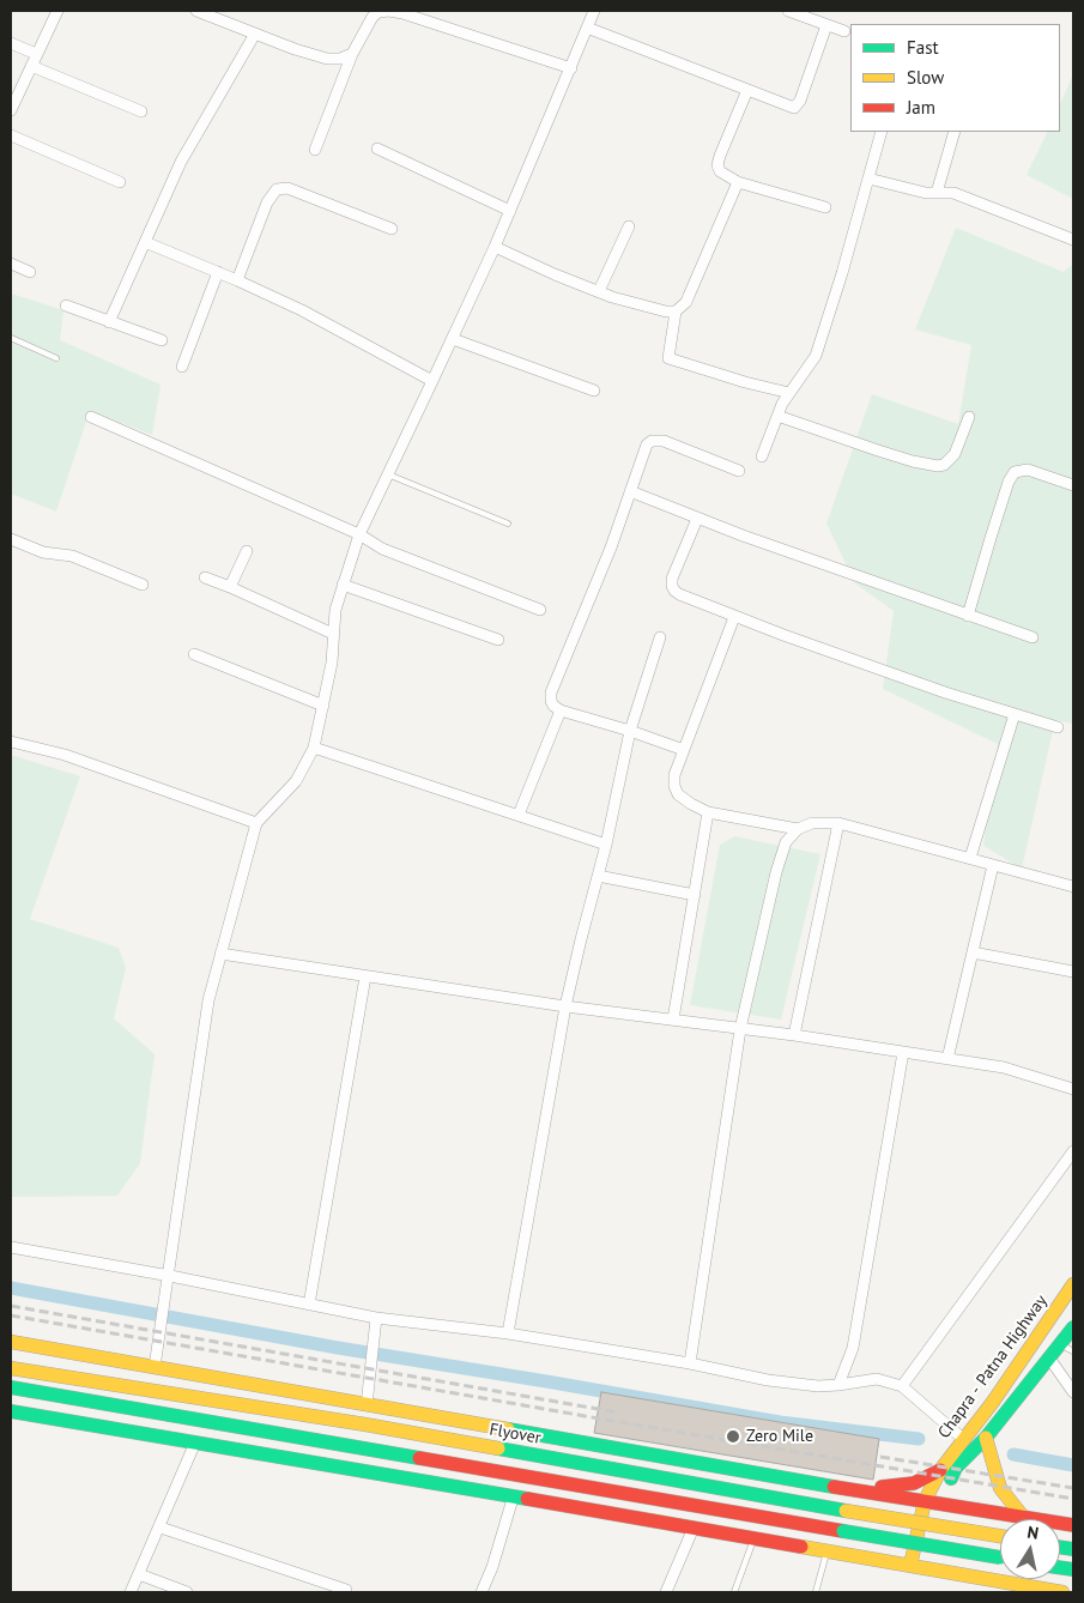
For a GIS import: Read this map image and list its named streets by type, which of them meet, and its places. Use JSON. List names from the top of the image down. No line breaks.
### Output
{"streets":{"highway":["Chapra - Patna Highway","Flyover"]},"places":["Zero Mile"],"legend":["Fast","Slow","Jam"],"north":"top"}
